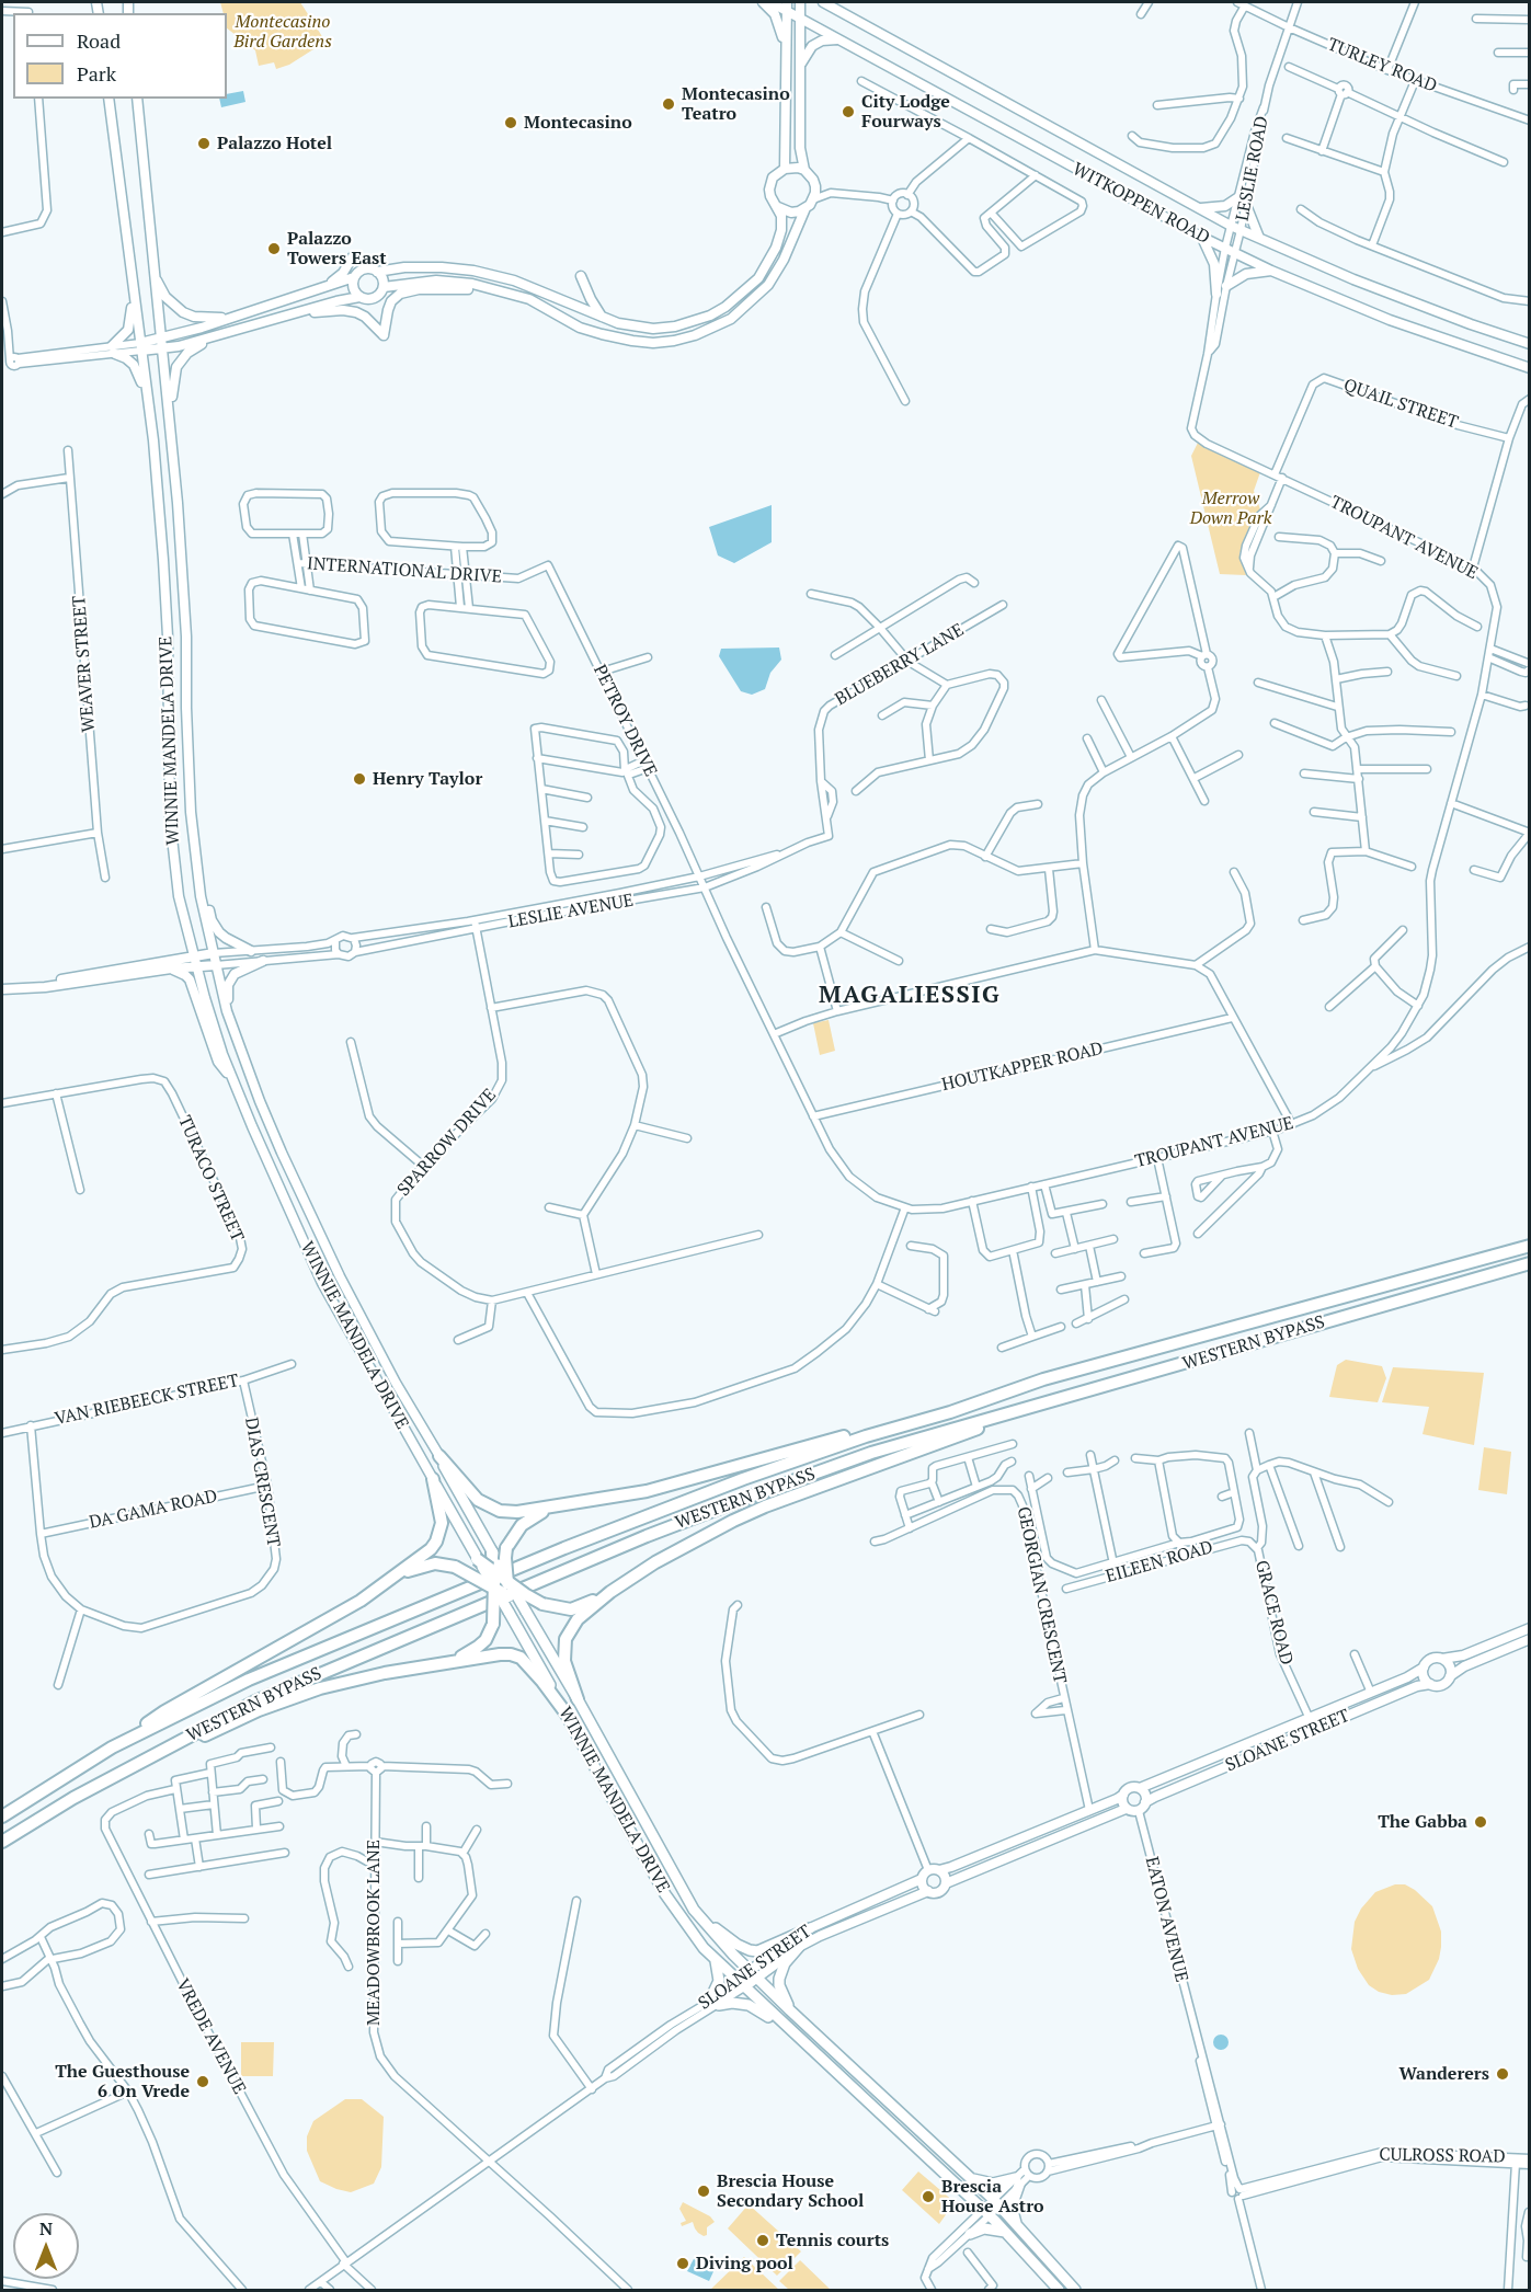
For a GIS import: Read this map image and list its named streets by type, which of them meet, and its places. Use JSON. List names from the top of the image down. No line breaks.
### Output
{"streets":{"highway":["WESTERN BYPASS"],"main road":["WITKOPPEN ROAD","WINNIE MANDELA DRIVE","SLOANE STREET"],"street":["TURLEY ROAD","LESLIE ROAD","QUAIL STREET","TROUPANT AVENUE","INTERNATIONAL DRIVE","WEAVER STREET","BLUEBERRY LANE","PETROY DRIVE","LESLIE AVENUE","HOUTKAPPER ROAD","SPARROW DRIVE","TURACO STREET","VAN RIEBEECK STREET","DIAS CRESCENT","DA GAMA ROAD","EILEEN ROAD","GEORGIAN CRESCENT","GRACE ROAD","EATON AVENUE","MEADOWBROOK LANE","VREDE AVENUE","CULROSS ROAD"]},"crossings":[["TURLEY ROAD","LESLIE ROAD"],["LESLIE ROAD","WITKOPPEN ROAD"],["LESLIE ROAD","TROUPANT AVENUE"],["QUAIL STREET","TROUPANT AVENUE"],["TROUPANT AVENUE","PETROY DRIVE"],["TROUPANT AVENUE","LESLIE AVENUE"],["TROUPANT AVENUE","HOUTKAPPER ROAD"],["INTERNATIONAL DRIVE","PETROY DRIVE"],["BLUEBERRY LANE","LESLIE AVENUE"],["PETROY DRIVE","LESLIE AVENUE"],["WINNIE MANDELA DRIVE","SLOANE STREET"],["LESLIE AVENUE","SPARROW DRIVE"],["VAN RIEBEECK STREET","DIAS CRESCENT"],["DIAS CRESCENT","DA GAMA ROAD"],["EILEEN ROAD","GRACE ROAD"],["GRACE ROAD","SLOANE STREET"],["SLOANE STREET","EATON AVENUE"],["SLOANE STREET","MEADOWBROOK LANE"],["SLOANE STREET","VREDE AVENUE"],["EATON AVENUE","CULROSS ROAD"]],"districts":["MAGALIESSIG"],"parks":["Montecasino Bird Gardens","Merrow Down Park"],"places":["Montecasino Teatro","City Lodge Fourways","Montecasino","Palazzo Hotel","Palazzo Towers East","Henry Taylor","The Gabba","Wanderers","The Guesthouse 6 On Vrede","Brescia House Secondary School","Brescia House Astro","Tennis courts","Diving pool"],"legend":["Road","Park"],"north":"top"}
